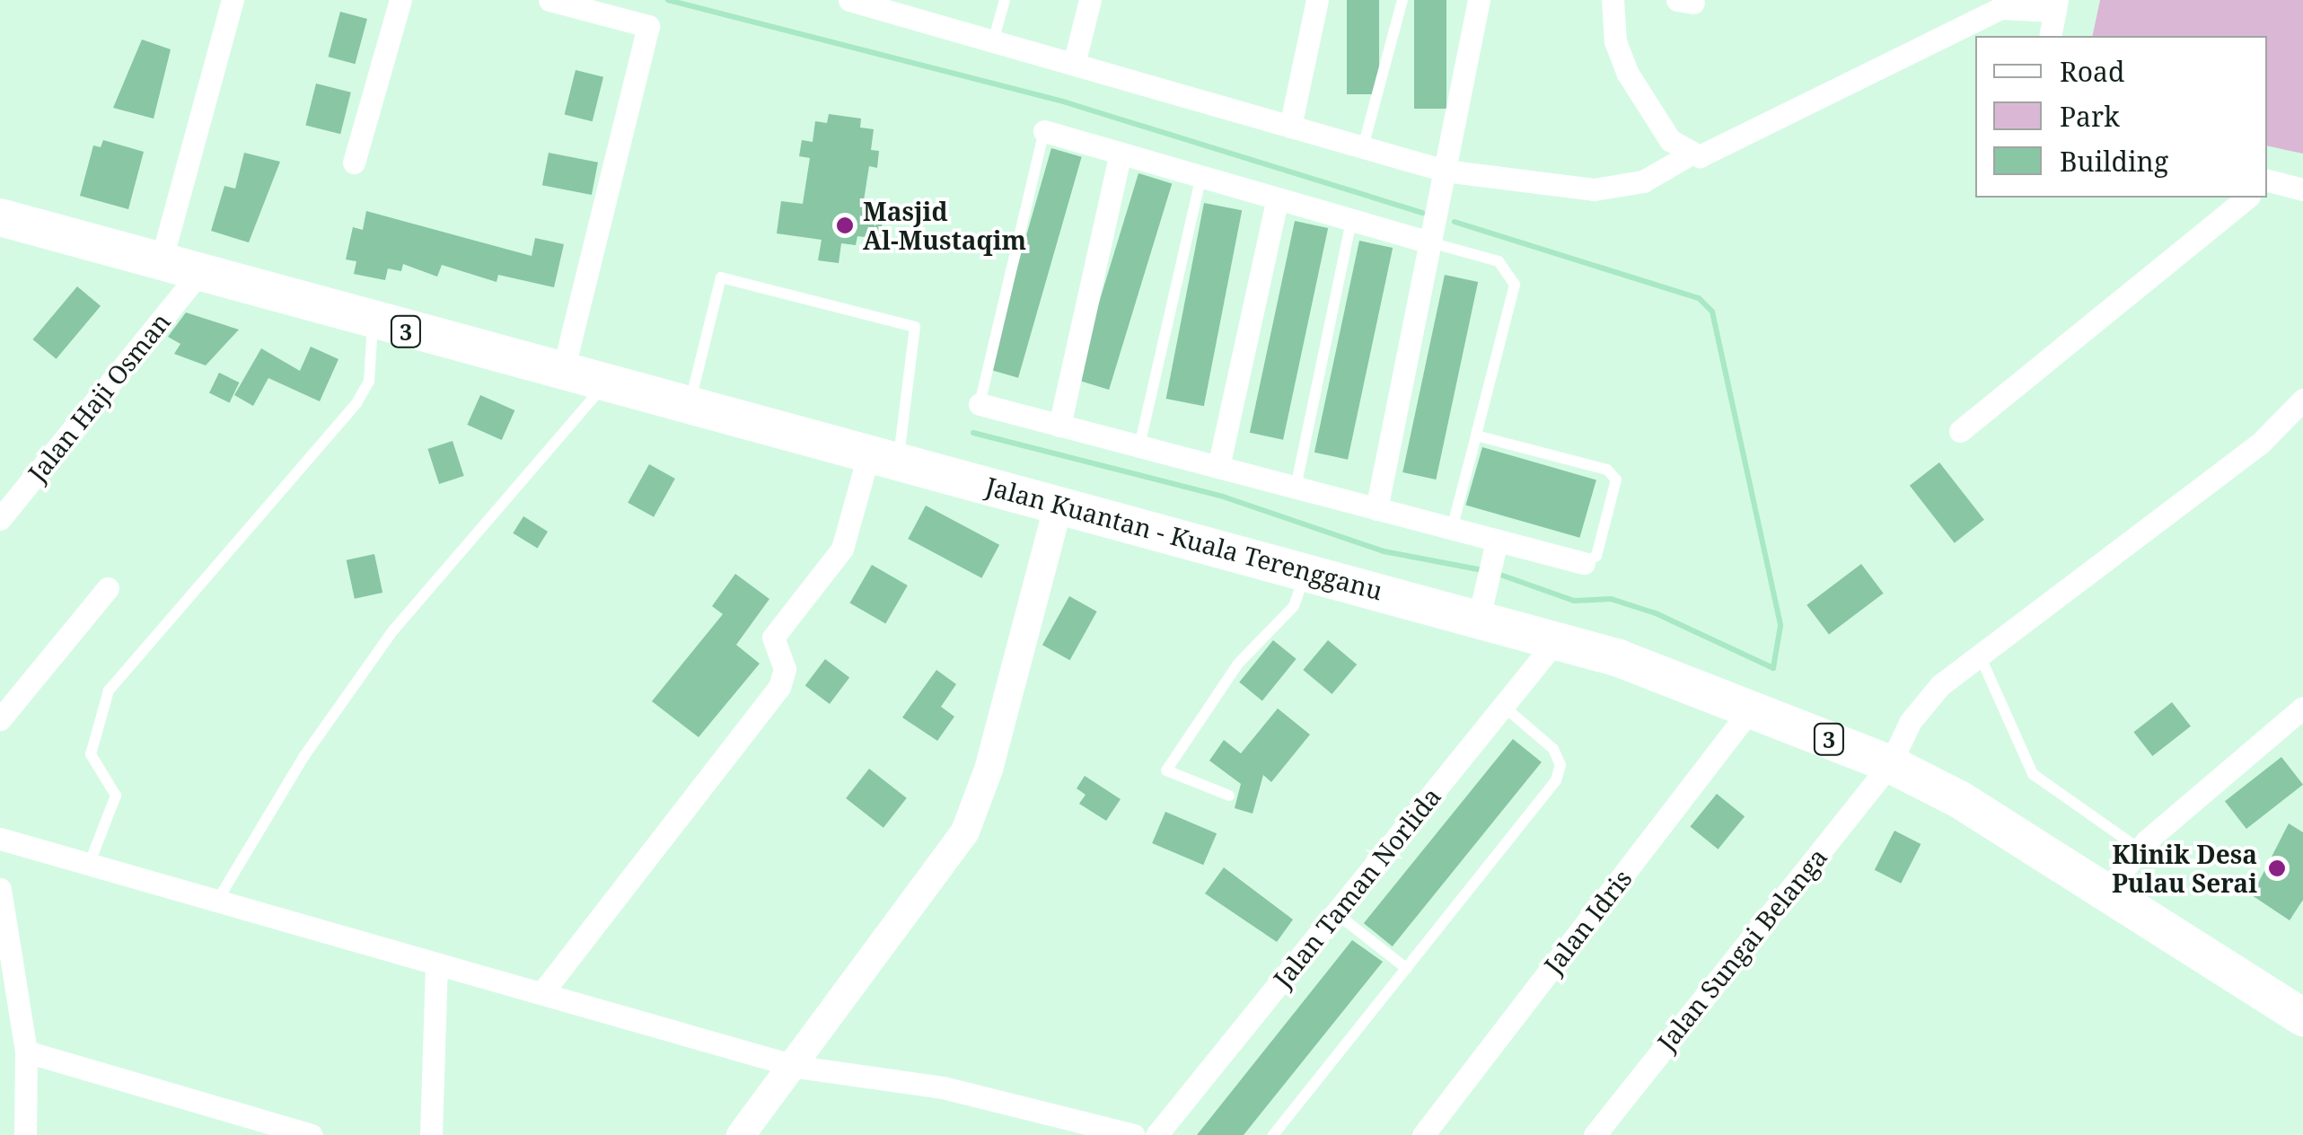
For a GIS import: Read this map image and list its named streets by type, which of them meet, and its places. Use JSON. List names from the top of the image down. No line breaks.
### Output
{"streets":{"highway":["3","Jalan Kuantan - Kuala Terengganu"],"street":["Jalan Haji Osman","Jalan Taman Norlida","Jalan Idris","Jalan Sungai Belanga"]},"crossings":[["Jalan Haji Osman","Jalan Kuantan - Kuala Terengganu"],["Jalan Kuantan - Kuala Terengganu","Jalan Taman Norlida"],["Jalan Kuantan - Kuala Terengganu","Jalan Idris"],["Jalan Kuantan - Kuala Terengganu","Jalan Sungai Belanga"]],"places":["Masjid Al-Mustaqim","Klinik Desa Pulau Serai"],"legend":["Road","Park","Building"]}
